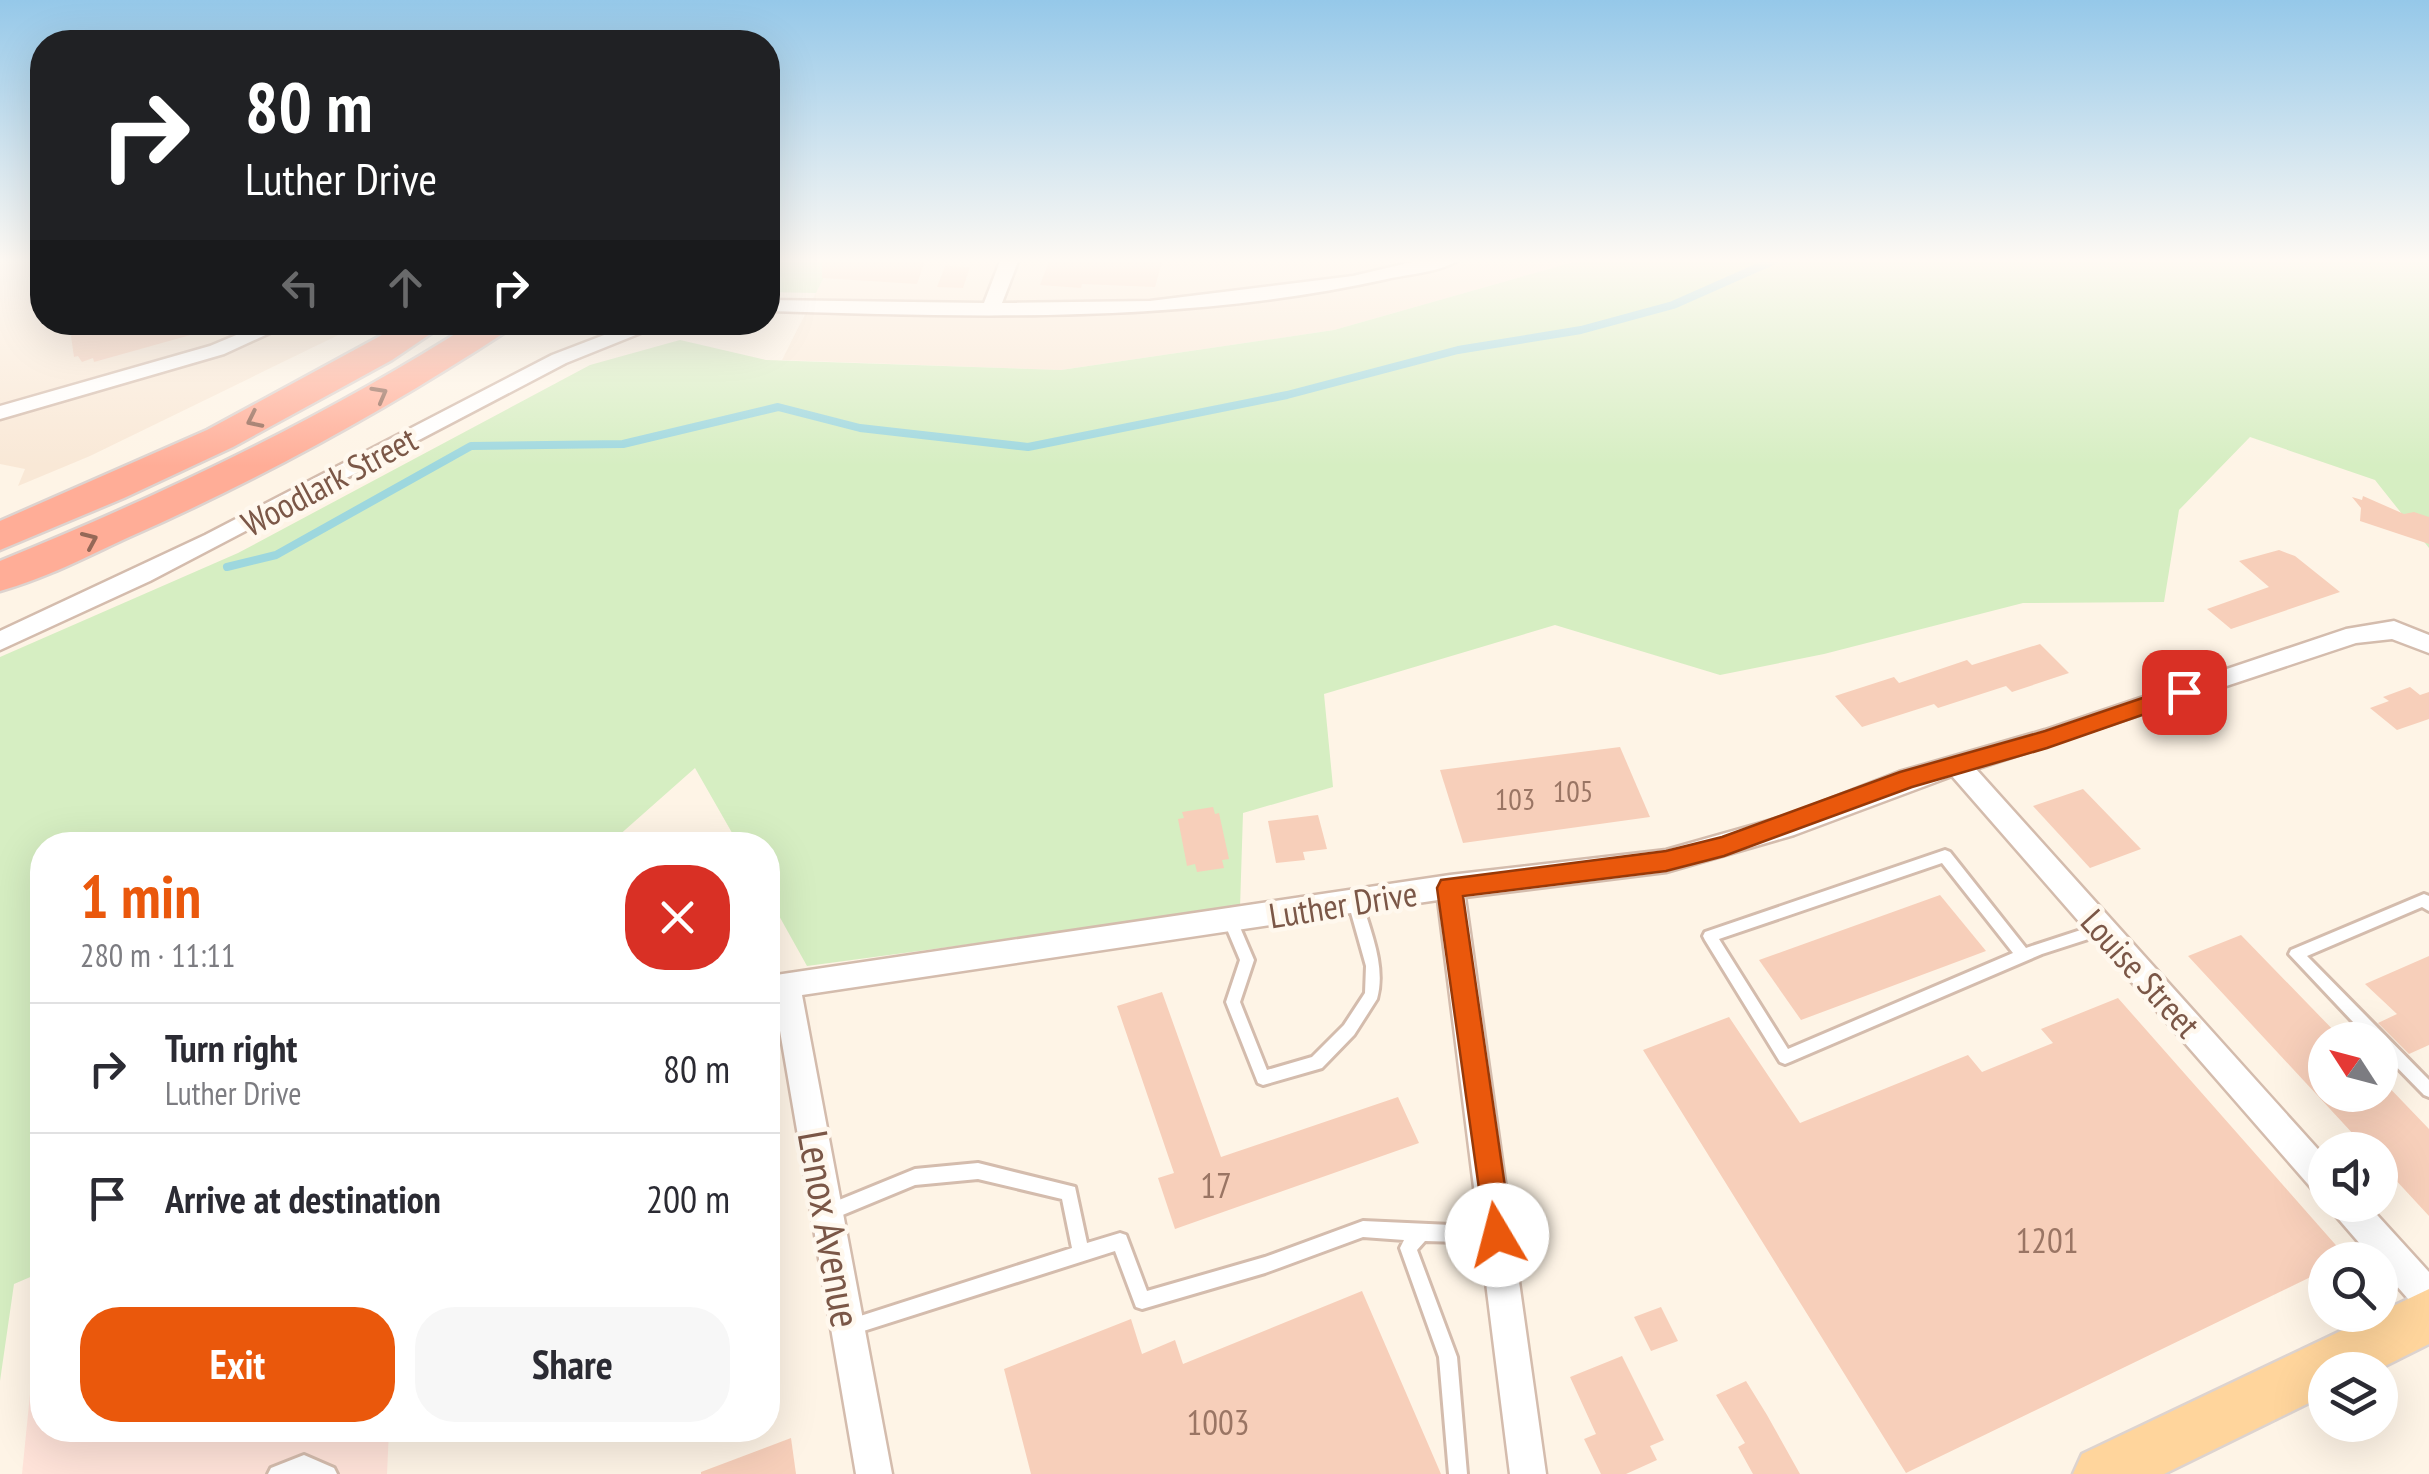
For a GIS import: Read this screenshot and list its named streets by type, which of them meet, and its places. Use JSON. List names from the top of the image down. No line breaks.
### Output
{"streets":{"street":["Woodlark Street","Luther Drive","Louise Street","Lenox Avenue"]},"crossings":[["Luther Drive","Louise Street"],["Luther Drive","Lenox Avenue"]],"house_numbers":["105","103","17","1201","1003"],"north":"top left","page":{"turn":["80 m","Luther Drive"],"heading":["1 min","280 m · 11:11"],"list":[{"name":"Turn right","note":"Luther Drive","value":"80 m"},{"name":"Arrive at destination","value":"200 m"}],"buttons":["Exit","Share"]}}
